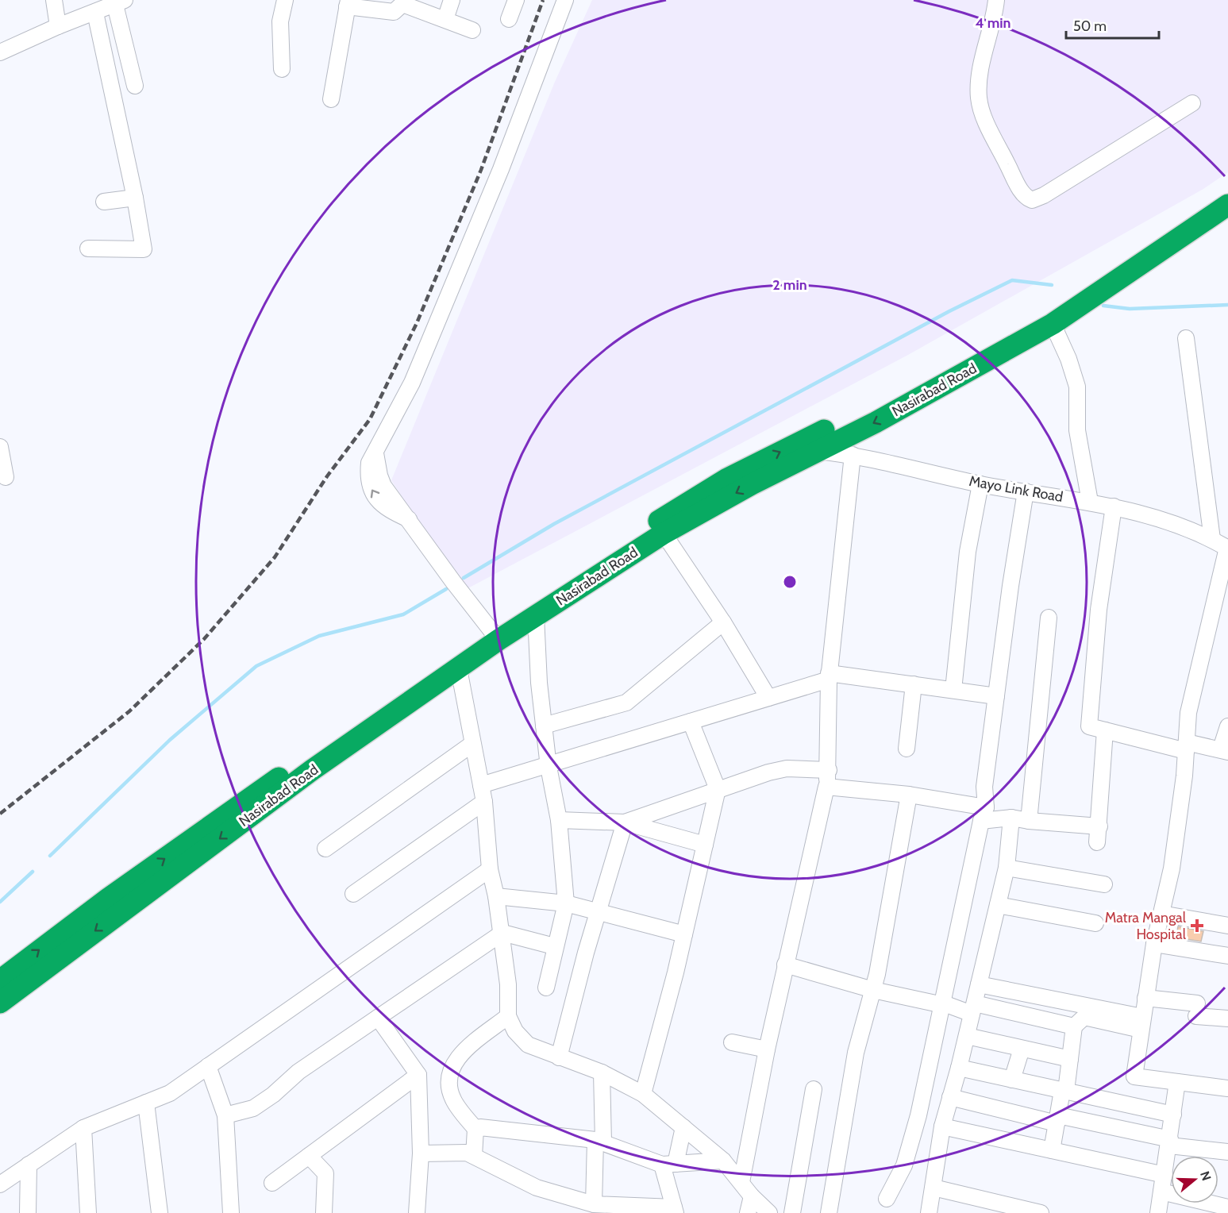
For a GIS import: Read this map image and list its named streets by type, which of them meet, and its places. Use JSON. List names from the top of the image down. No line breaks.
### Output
{"streets":{"highway":["Nasirabad Road"],"street":["Mayo Link Road"]},"crossings":[["Nasirabad Road","Mayo Link Road"]],"places":{"health":["Matra Mangal Hospital"]},"scale_bar":"50 m","north":"right","rings":["4 min","2 min"]}
